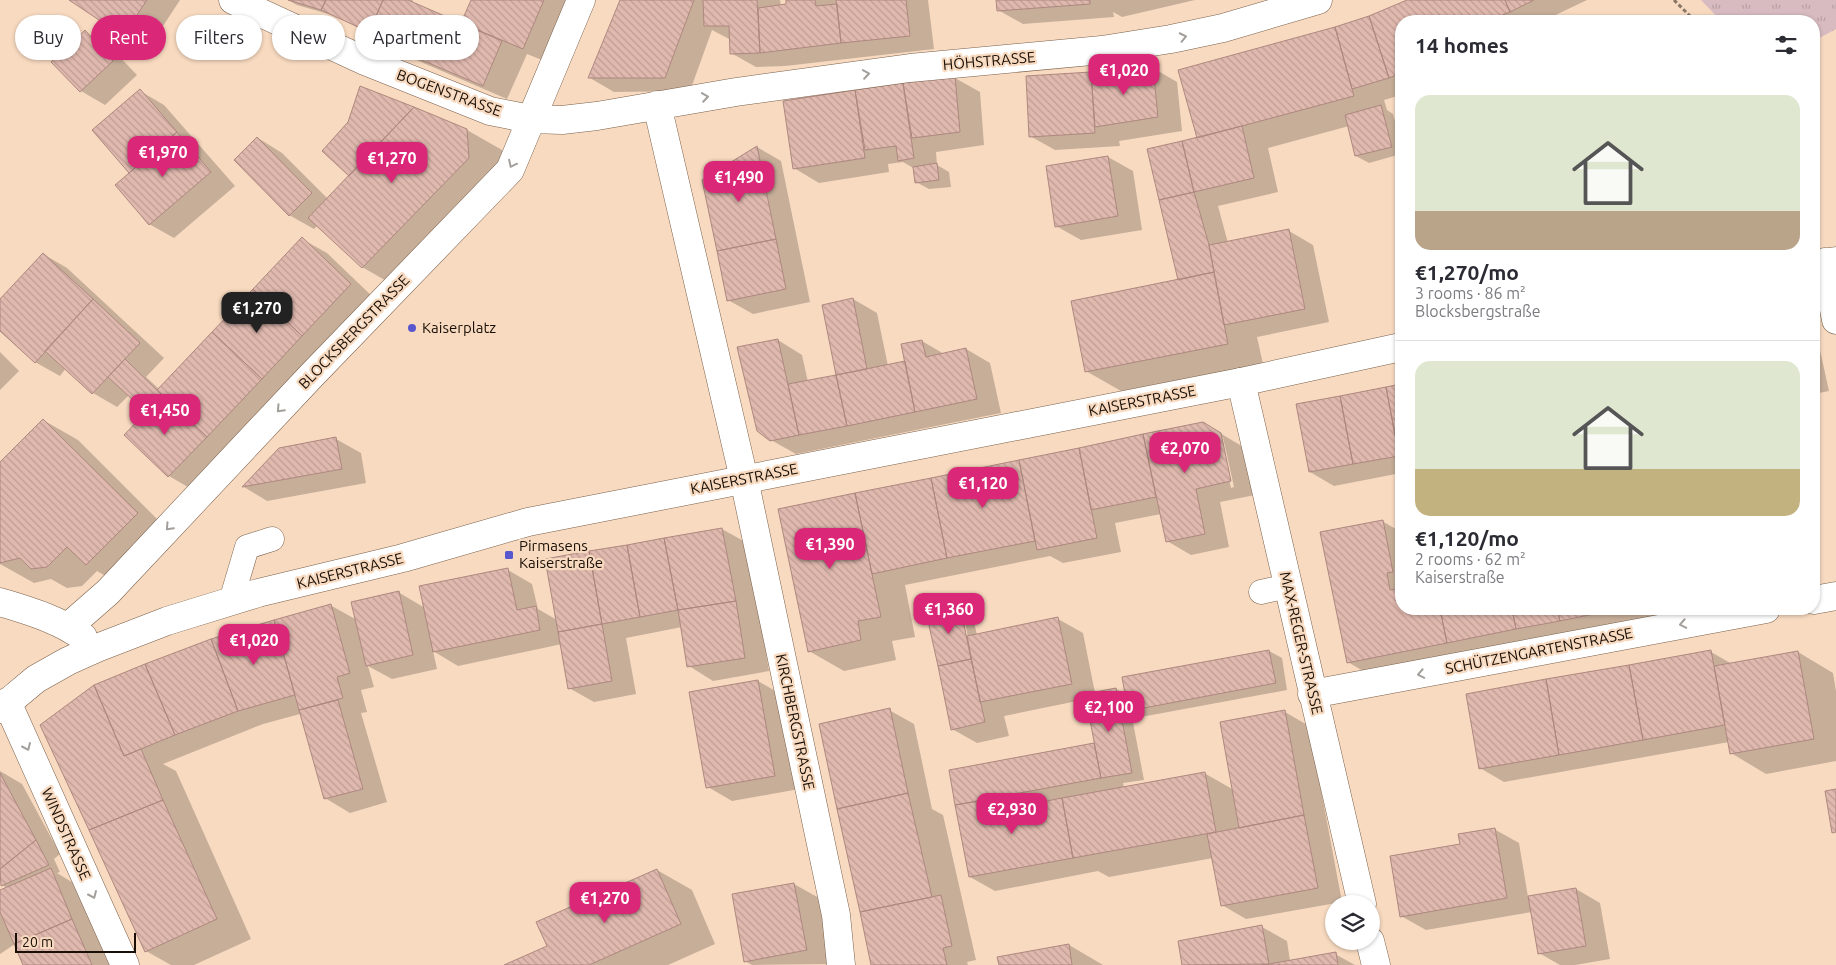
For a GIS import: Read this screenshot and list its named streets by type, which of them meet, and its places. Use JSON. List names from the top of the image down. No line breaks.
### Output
{"streets":{"street":["HÖHSTRASSE","BOGENSTRASSE","BLOCKSBERGSTRASSE","KAISERSTRASSE","MAX-REGER-STRASSE","SCHÜTZENGARTENSTRASSE","KIRCHBERGSTRASSE","WINDSTRASSE"]},"crossings":[["BOGENSTRASSE","BLOCKSBERGSTRASSE"],["KAISERSTRASSE","MAX-REGER-STRASSE"],["KAISERSTRASSE","KIRCHBERGSTRASSE"],["MAX-REGER-STRASSE","SCHÜTZENGARTENSTRASSE"]],"one_way":["HÖHSTRASSE","BLOCKSBERGSTRASSE","SCHÜTZENGARTENSTRASSE","WINDSTRASSE"],"places":{"other":["Kaiserplatz"],"transit":["Pirmasens Kaiserstraße"]},"scale_bar":"20 m","page":{"chip":["Buy","Rent","Filters","New","Apartment"],"heading":"14 homes","price":["€1,020","€1,970","€1,270","€1,490","€1,270","€1,450","€2,070","€1,120","€1,390","€1,360","€1,020","€2,100","€2,930","€1,270"],"list":[{"name":"€1,270/mo","note":"3 rooms · 86 m² · Blocksbergstraße"},{"name":"€1,120/mo","note":"2 rooms · 62 m² · Kaiserstraße"}],"scale":"20 m"}}
